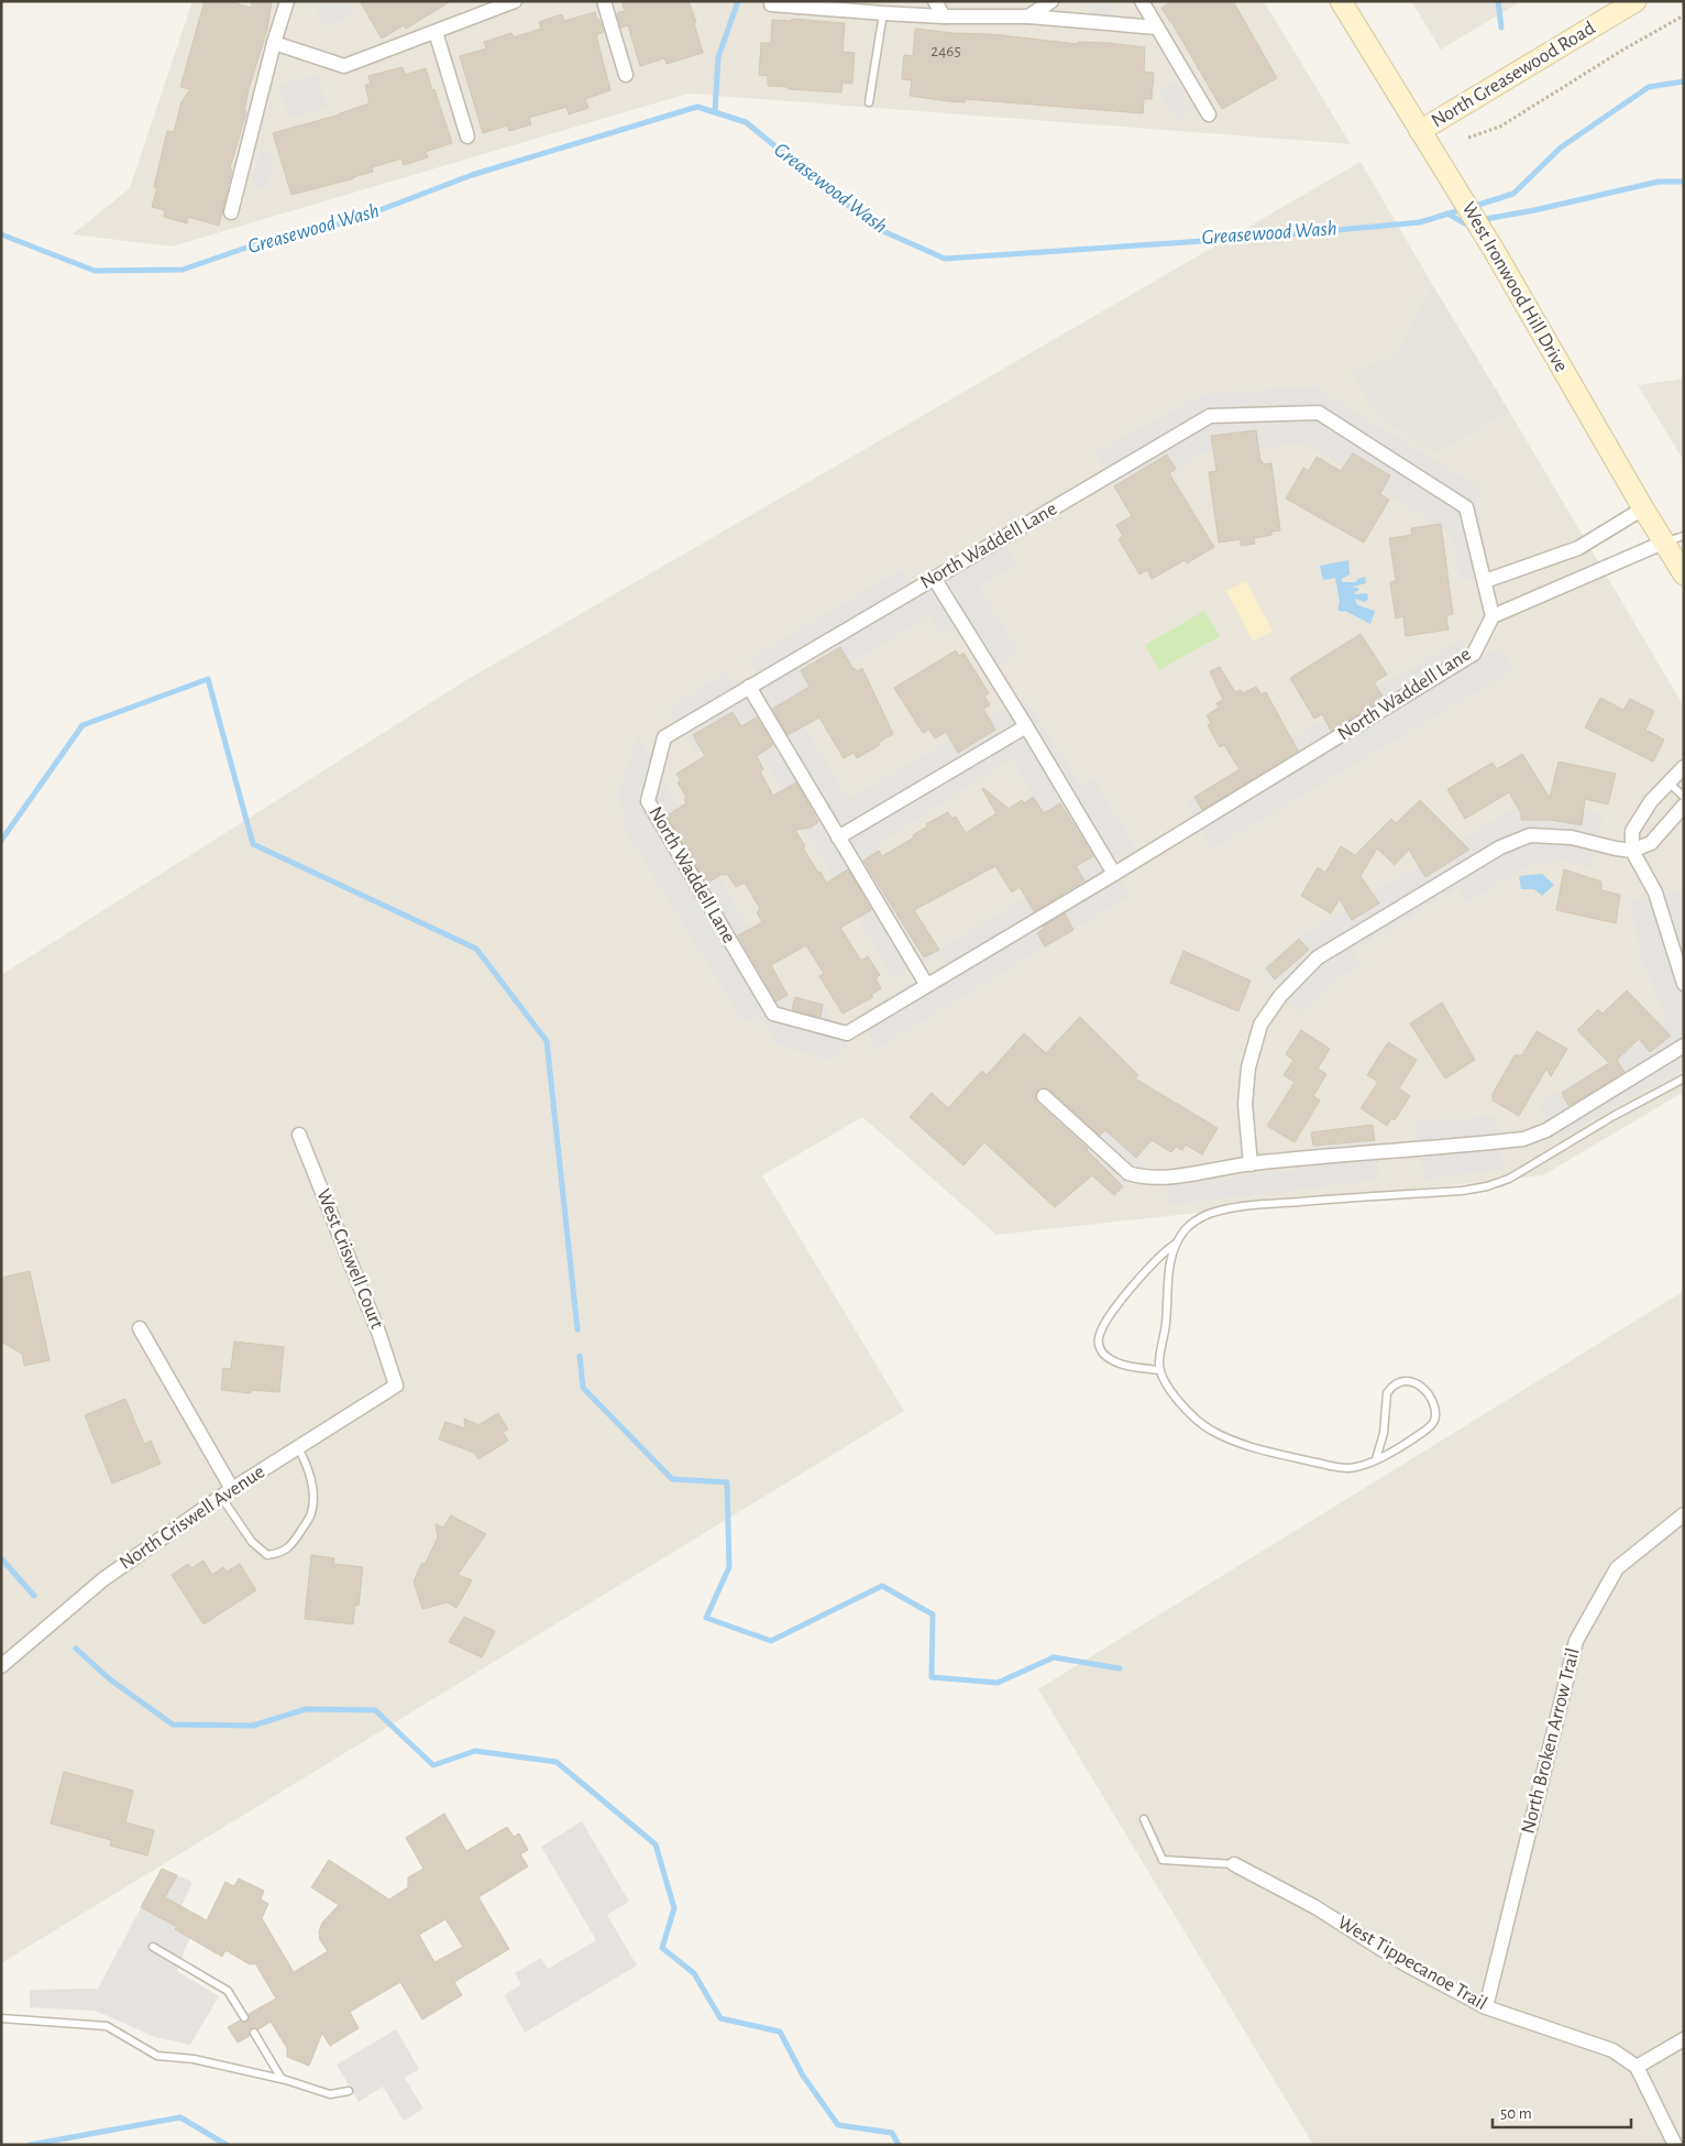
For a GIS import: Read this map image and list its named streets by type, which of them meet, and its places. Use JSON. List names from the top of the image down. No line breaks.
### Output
{"streets":{"street":["North Greasewood Road","West Ironwood Hill Drive","North Waddell Lane","West Criswell Court","North Criswell Avenue","North Broken Arrow Trail","West Tippecanoe Trail"]},"crossings":[["North Greasewood Road","West Ironwood Hill Drive"],["West Criswell Court","North Criswell Avenue"],["North Broken Arrow Trail","West Tippecanoe Trail"]],"water":["Greasewood Wash"],"house_numbers":["2465"],"scale_bar":"50 m"}
